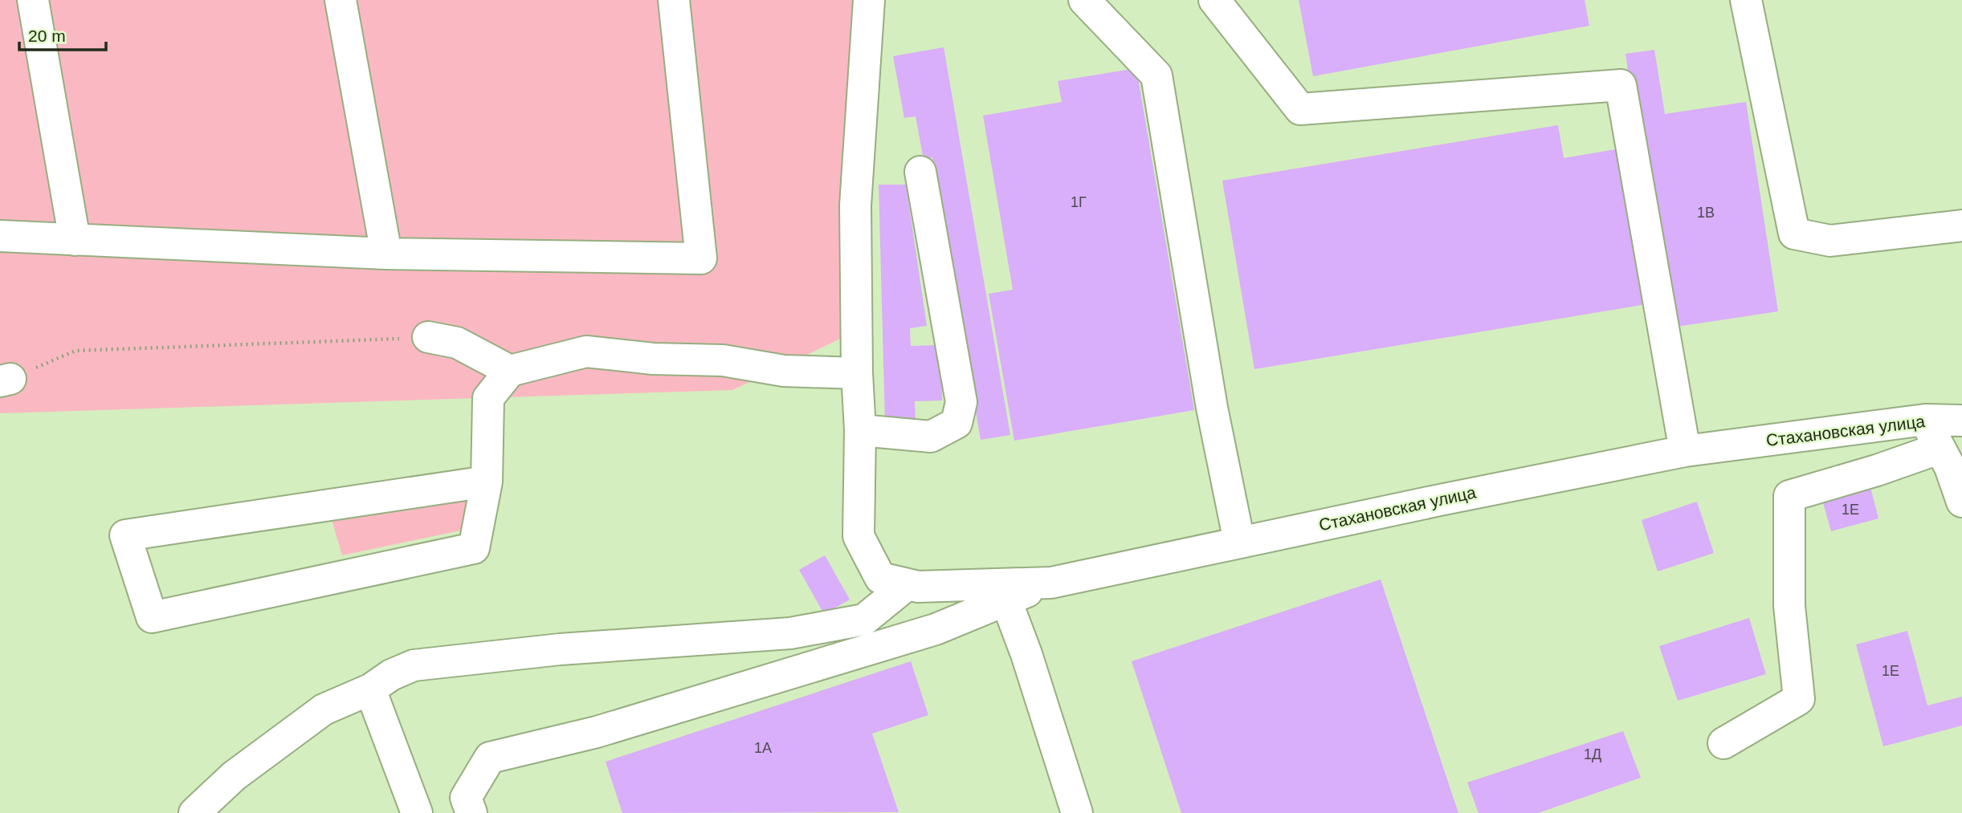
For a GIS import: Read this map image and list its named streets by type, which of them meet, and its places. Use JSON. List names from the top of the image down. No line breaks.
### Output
{"streets":{"street":["Стахановская улица"]},"house_numbers":["1Г","1В","1Е","1Е","1А","1Д"],"scale_bar":"20 m"}
